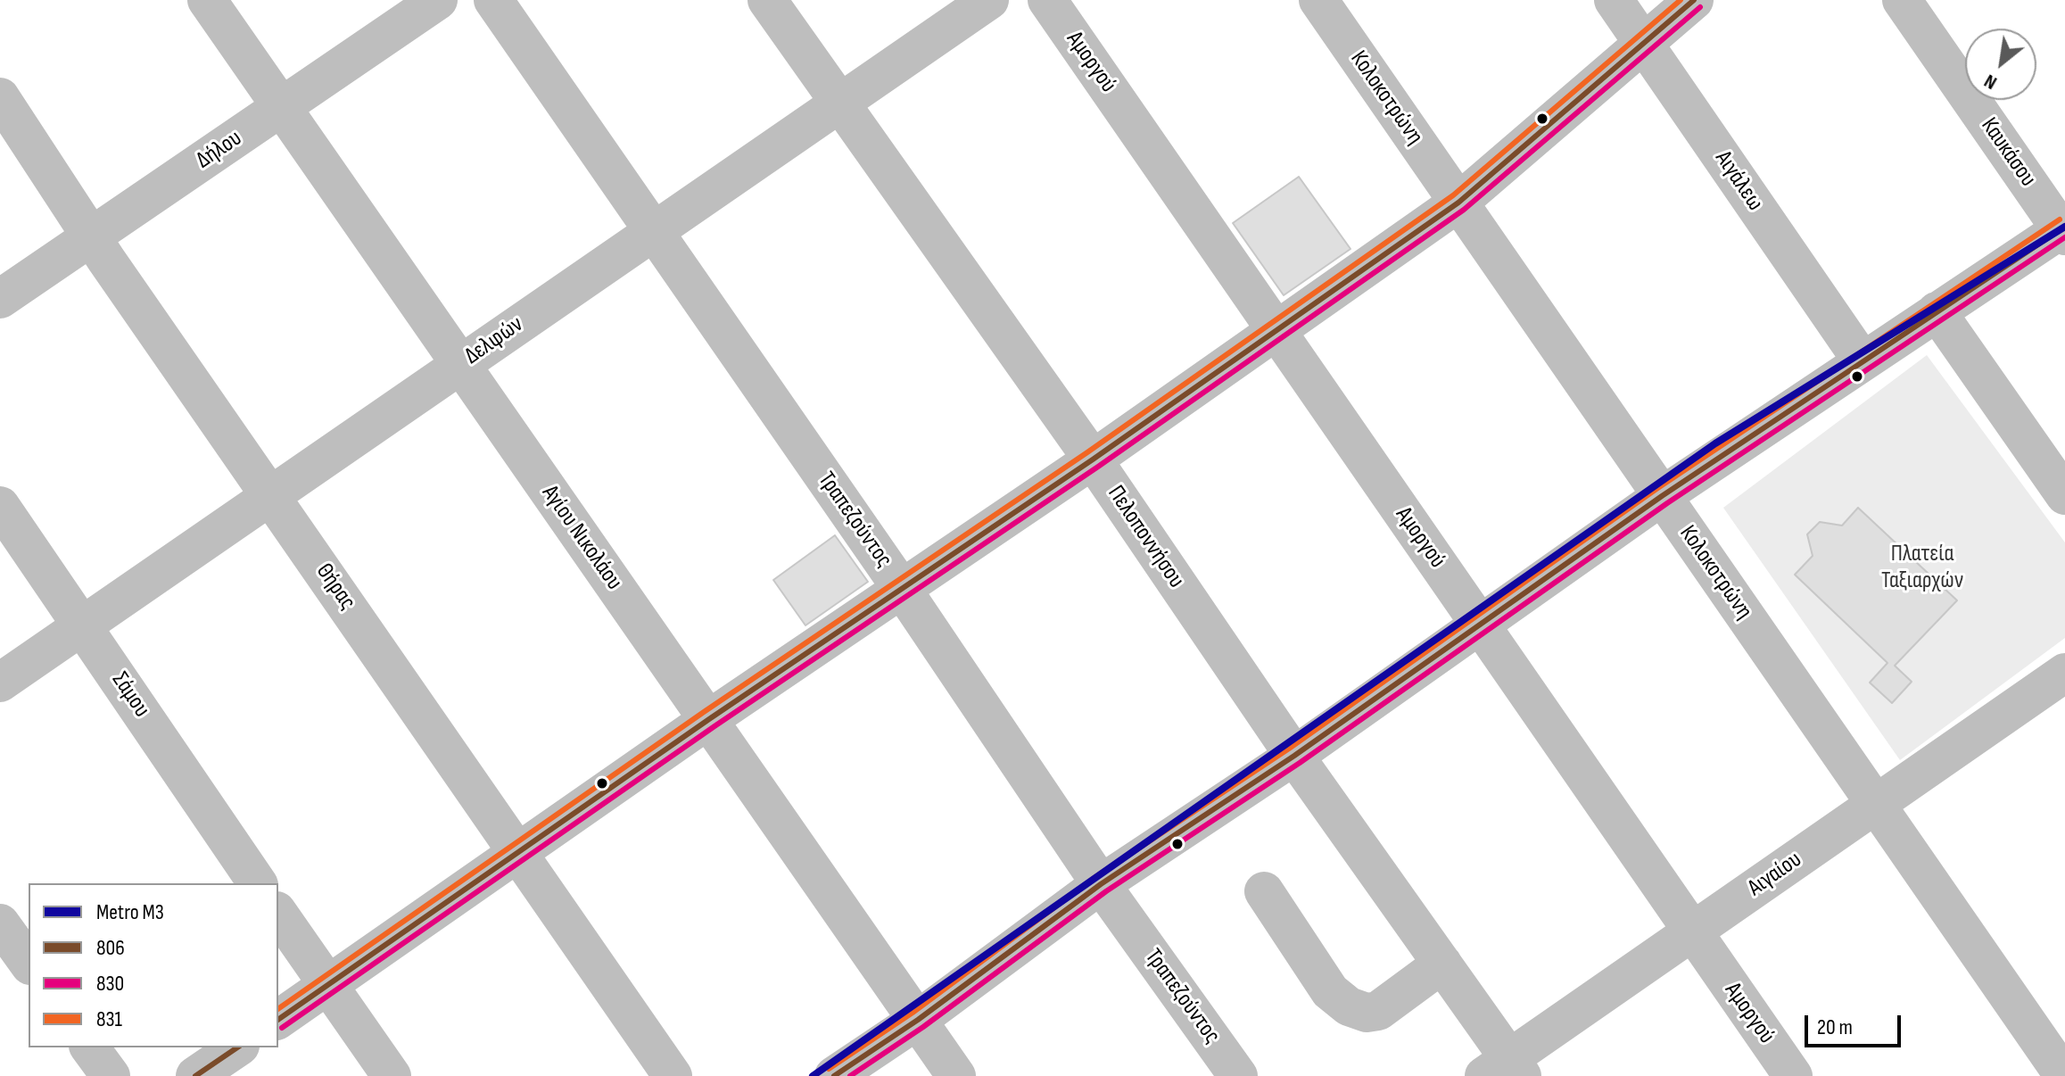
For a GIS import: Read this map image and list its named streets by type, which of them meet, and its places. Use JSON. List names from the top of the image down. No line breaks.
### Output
{"streets":{"street":["Αμοργού","Κολοκοτρώνη","Δήλου","Καυκάσου","Αιγάλεω","Δελφών","Τραπεζούντος","Πελοποννήσου","Αγίου Νικολάου","Θήρας","Σάμου","Αιγαίου"]},"crossings":[["Αμοργού","Αιγαίου"],["Κολοκοτρώνη","Αιγαίου"],["Δήλου","Αγίου Νικολάου"],["Δήλου","Θήρας"],["Δελφών","Τραπεζούντος"],["Δελφών","Πελοποννήσου"],["Δελφών","Αγίου Νικολάου"],["Δελφών","Θήρας"],["Δελφών","Σάμου"],["Πελοποννήσου","Αιγαίου"]],"parks":["Πλατεία Ταξιαρχών"],"lines":["transit line 806","transit line 831","transit line 830","metro line Μ3"],"legend":["Metro Μ3","806","830","831"],"scale_bar":"20 m","north":"bottom left"}
